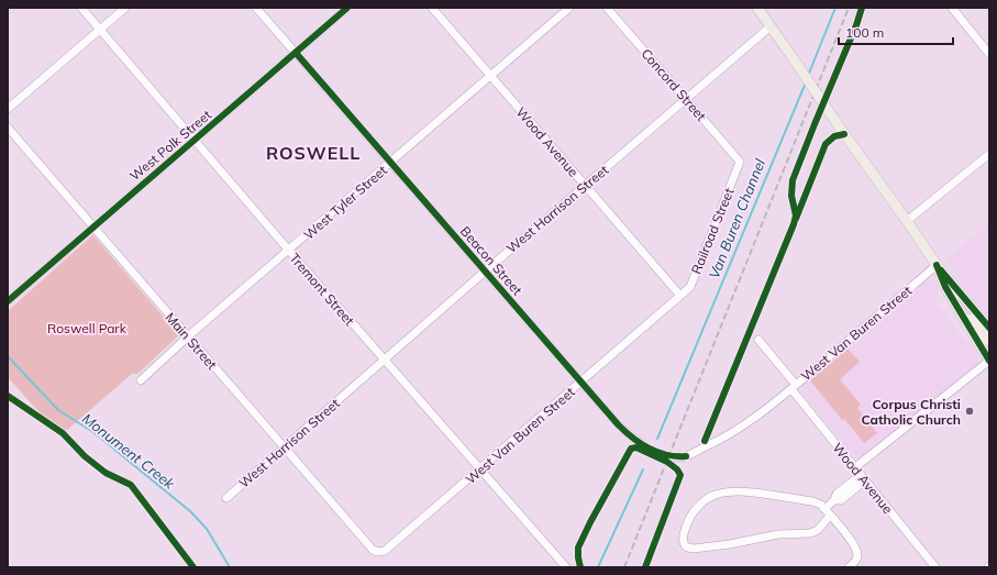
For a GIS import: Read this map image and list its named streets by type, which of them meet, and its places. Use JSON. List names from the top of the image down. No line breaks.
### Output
{"streets":{"street":["Concord Street","Wood Avenue","West Polk Street","West Tyler Street","West Harrison Street","Railroad Street","Beacon Street","Tremont Street","West Van Buren Street","Main Street"]},"crossings":[["Concord Street","West Harrison Street"],["Concord Street","Railroad Street"],["Wood Avenue","West Tyler Street"],["Wood Avenue","West Harrison Street"],["Wood Avenue","Railroad Street"],["Wood Avenue","West Van Buren Street"],["West Polk Street","Beacon Street"],["West Polk Street","Tremont Street"],["West Polk Street","Main Street"],["West Tyler Street","Beacon Street"],["West Tyler Street","Tremont Street"],["West Tyler Street","Main Street"],["West Harrison Street","Beacon Street"],["West Harrison Street","Tremont Street"],["West Harrison Street","Main Street"],["Railroad Street","West Van Buren Street"],["Beacon Street","West Van Buren Street"],["Tremont Street","West Van Buren Street"],["West Van Buren Street","Main Street"]],"districts":["ROSWELL"],"water":["Van Buren Channel","Monument Creek"],"parks":["Roswell Park"],"places":["Corpus Christi Catholic Church"],"scale_bar":"100 m"}
